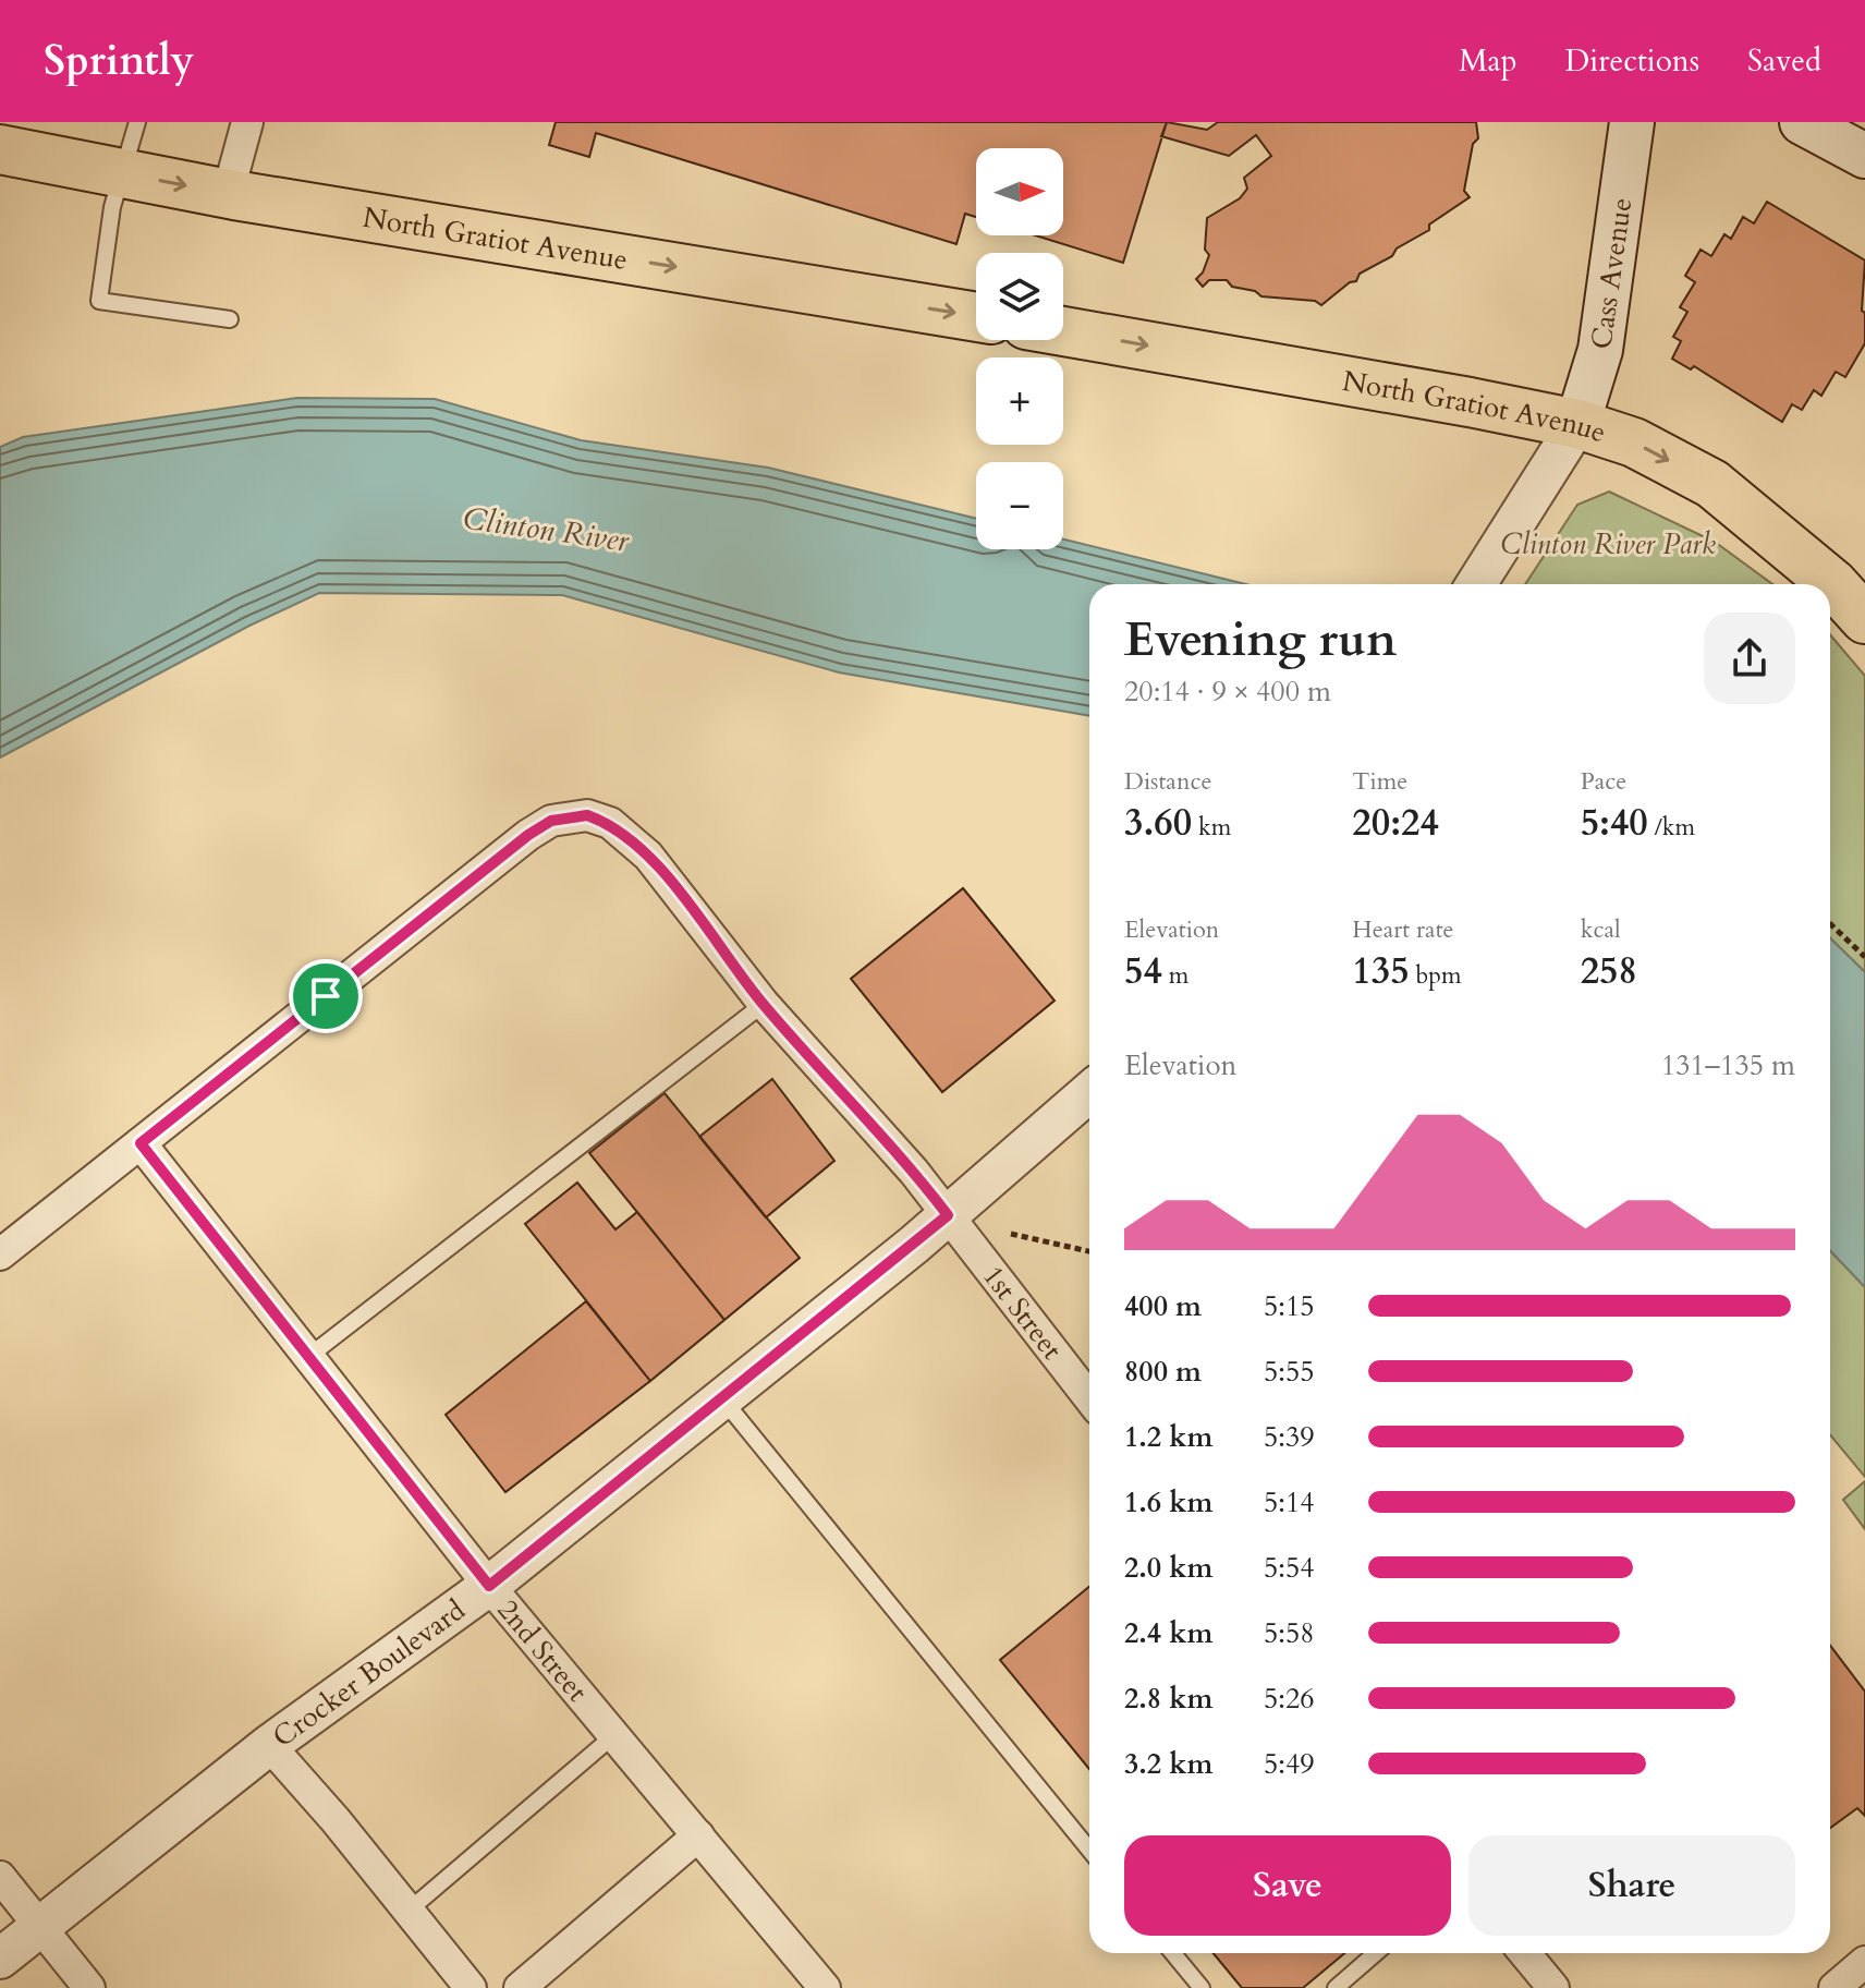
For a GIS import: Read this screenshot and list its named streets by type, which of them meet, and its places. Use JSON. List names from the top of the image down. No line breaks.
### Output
{"streets":{"main road":["North Gratiot Avenue","Cass Avenue"],"street":["1st Street","2nd Street","Crocker Boulevard"]},"crossings":[["North Gratiot Avenue","Cass Avenue"],["1st Street","2nd Street"],["1st Street","Crocker Boulevard"],["2nd Street","Crocker Boulevard"]],"one_way":["North Gratiot Avenue"],"water":["Clinton River"],"parks":["Clinton River Park"],"north":"right","page":{"header":"Sprintly","nav":["Map","Directions","Saved"],"map_buttons":["+","−"],"heading":["Evening run","20:14 · 9 × 400 m"],"stats":[["Distance","3.60 km"],["Time","20:24"],["Pace","5:40 /km"],["Elevation","54 m"],["Heart rate","135 bpm"],["kcal","258"]],"chart":["Elevation","131–135 m"],"list":[{"name":"400 m","note":"5:15"},{"name":"800 m","note":"5:55"},{"name":"1.2 km","note":"5:39"},{"name":"1.6 km","note":"5:14"},{"name":"2.0 km","note":"5:54"},{"name":"2.4 km","note":"5:58"},{"name":"2.8 km","note":"5:26"},{"name":"3.2 km","note":"5:49"}],"buttons":["Save","Share"]}}
